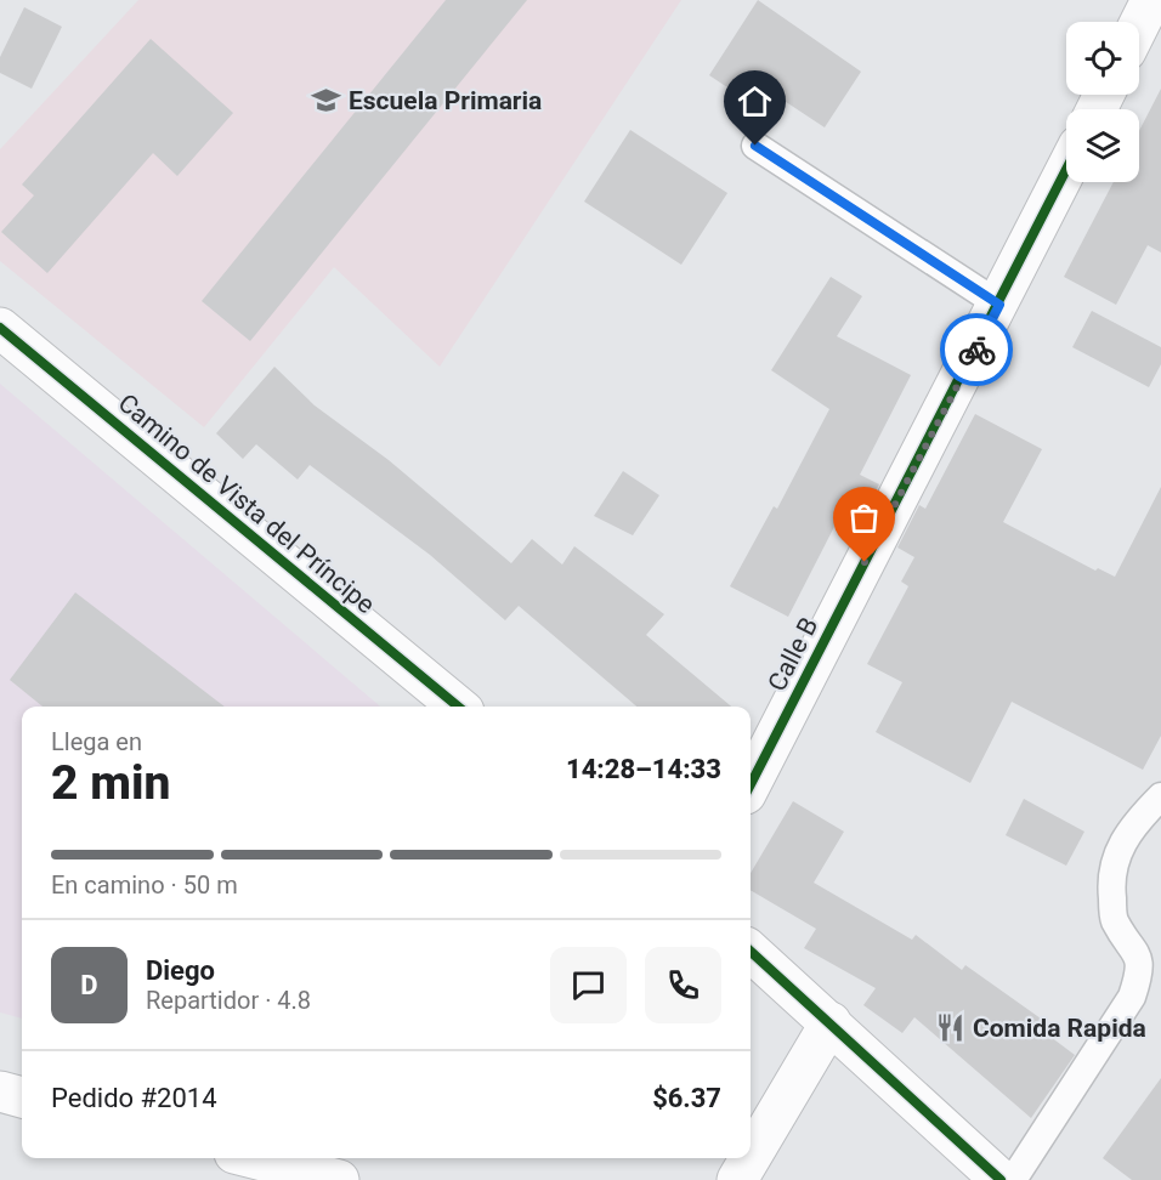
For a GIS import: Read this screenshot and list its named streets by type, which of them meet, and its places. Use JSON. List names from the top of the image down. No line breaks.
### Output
{"streets":{"street":["Camino de Vista del Príncipe","Calle B"]},"places":{"school or university":["Escuela Primaria"],"restaurant":["Comida Rapida"]},"page":{"heading":["2 min","Llega en","14:28–14:33"],"panel":["Diego","Repartidor · 4.8","Pedido #2014","$6.37"],"bar":"En camino · 50 m","round":"D"}}
